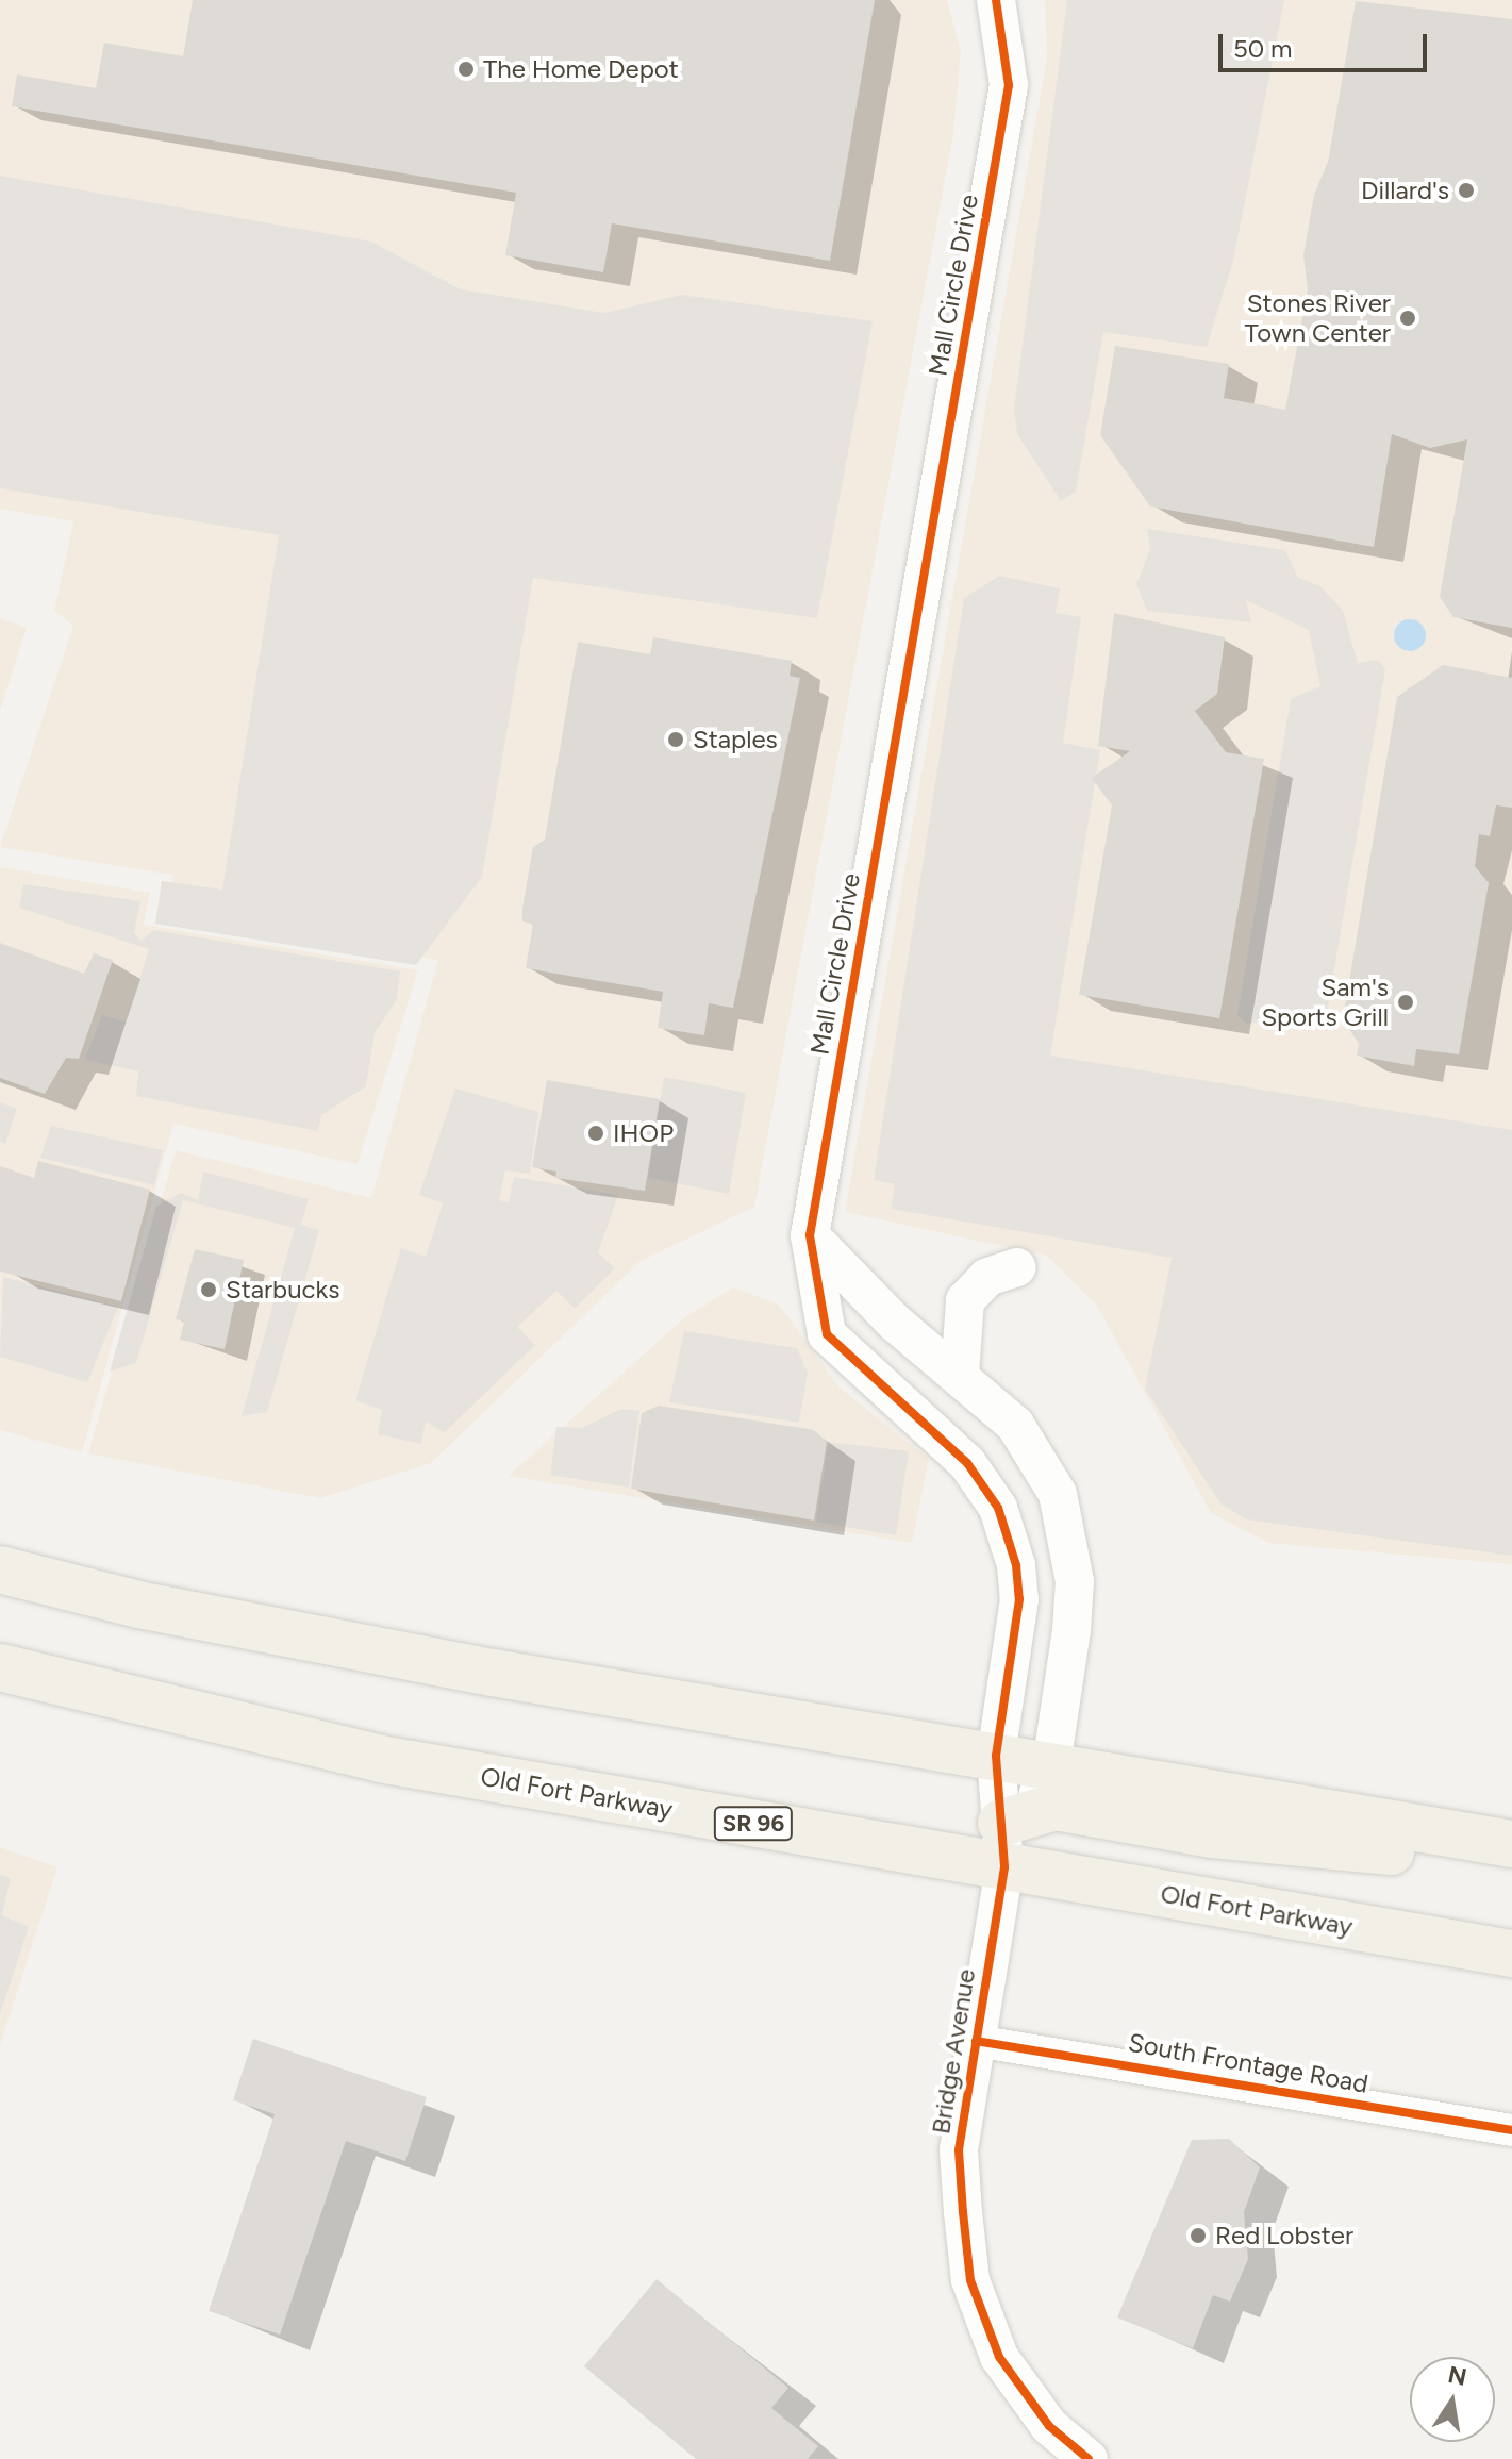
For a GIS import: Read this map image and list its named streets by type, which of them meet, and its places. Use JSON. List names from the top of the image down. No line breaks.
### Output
{"streets":{"main road":["Old Fort Parkway","SR 96"],"street":["Mall Circle Drive","Bridge Avenue","South Frontage Road"]},"crossings":[["Mall Circle Drive","Old Fort Parkway"],["Mall Circle Drive","Bridge Avenue"],["Old Fort Parkway","Bridge Avenue"],["Bridge Avenue","South Frontage Road"]],"places":["The Home Depot","Dillard's","Stones River Town Center","Staples","Sam's Sports Grill","IHOP","Starbucks","Red Lobster"],"scale_bar":"50 m","north":"top"}
